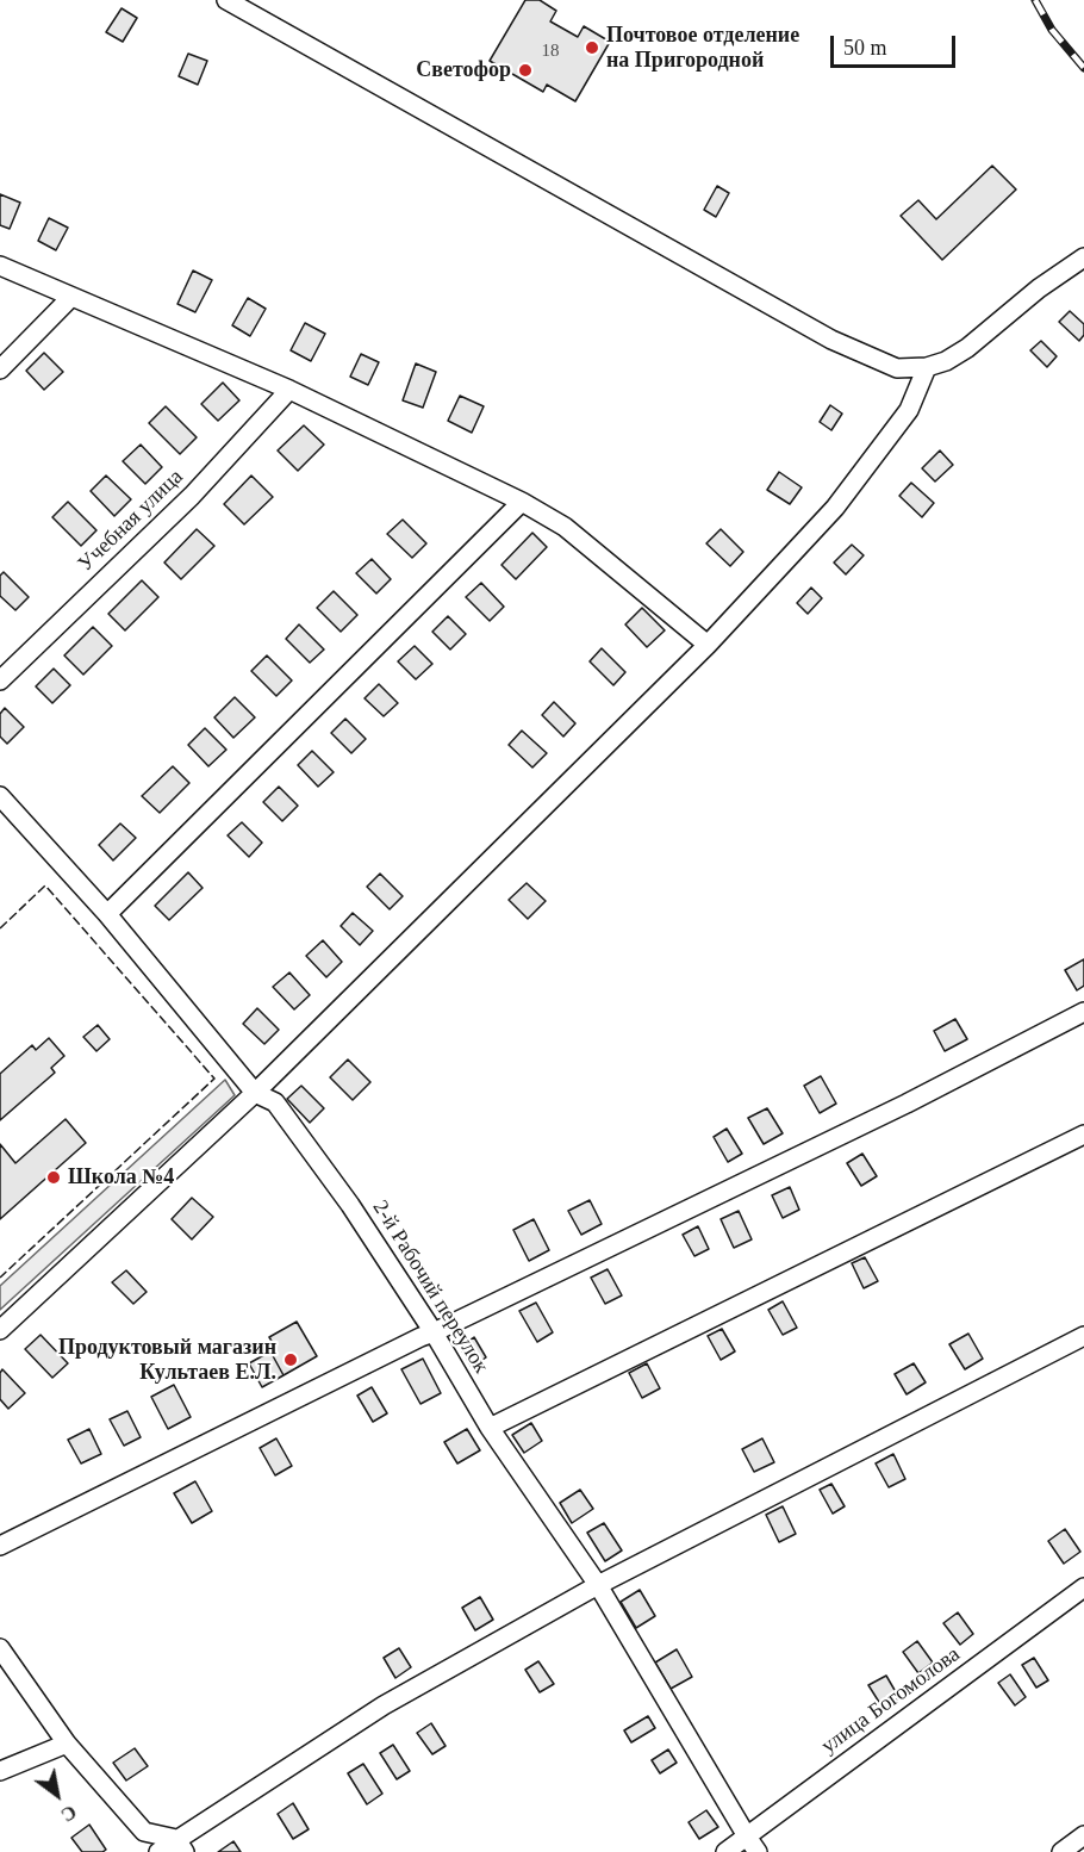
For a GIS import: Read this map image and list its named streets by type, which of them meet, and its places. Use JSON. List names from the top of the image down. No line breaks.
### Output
{"streets":{"street":["Учебная улица","2-й Рабочий переулок","улица Богомолова"]},"crossings":[["2-й Рабочий переулок","улица Богомолова"]],"places":["Почтовое отделение на Пригородной","Светофор","Школа №4","Продуктовый магазин Культаев Е.Л."],"house_numbers":["18"],"scale_bar":"50 m","north":"bottom right"}
